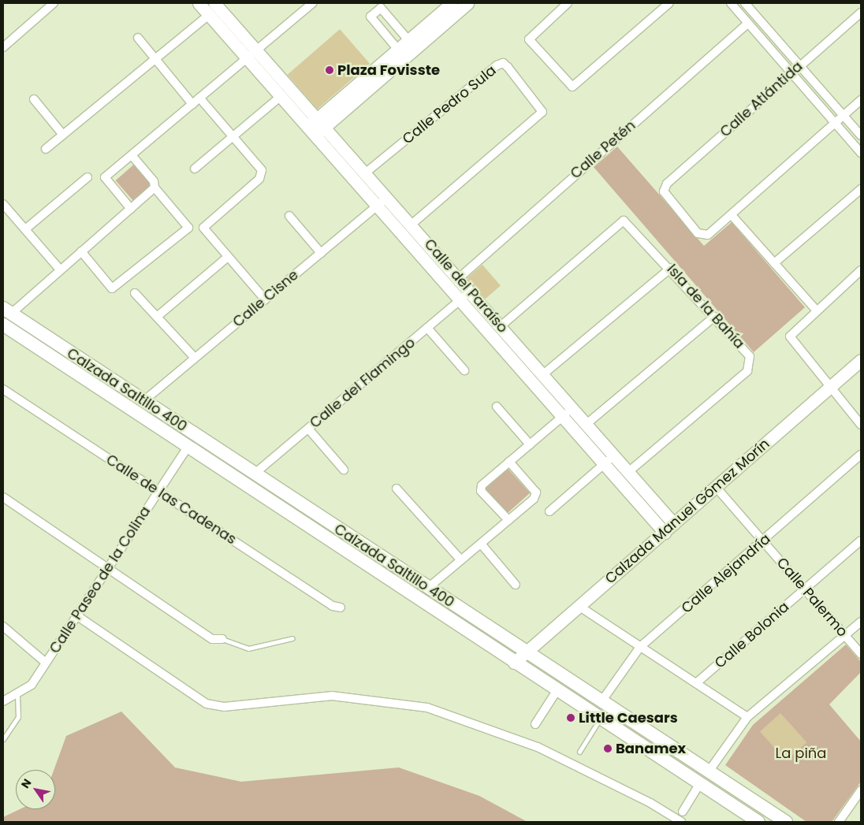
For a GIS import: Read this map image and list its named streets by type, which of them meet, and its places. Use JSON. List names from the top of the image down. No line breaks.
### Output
{"streets":{"main road":["Calzada Saltillo 400"],"street":["Calle Atlántida","Calle Pedro Sula","Calle Petén","Calle del Paraíso","Calle Cisne","Isla de la Bahía","Calle del Flamingo","Calle de las Cadenas","Calzada Manuel Gómez Morín","Calle Alejandría","Calle Paseo de la Colina","Calle Palermo","Calle Bolonia"]},"crossings":[["Calle Pedro Sula","Calle del Paraíso"],["Calle Petén","Calle del Paraíso"],["Calle del Paraíso","Calle Cisne"],["Calle del Paraíso","Isla de la Bahía"],["Calle del Paraíso","Calle del Flamingo"],["Calle del Paraíso","Calzada Manuel Gómez Morín"],["Calle Cisne","Calzada Saltillo 400"],["Calle del Flamingo","Calzada Saltillo 400"],["Calzada Saltillo 400","Calzada Manuel Gómez Morín"],["Calzada Saltillo 400","Calle Alejandría"],["Calzada Saltillo 400","Calle Paseo de la Colina"],["Calle de las Cadenas","Calle Paseo de la Colina"],["Calzada Manuel Gómez Morín","Calle Palermo"],["Calle Alejandría","Calle Palermo"],["Calle Palermo","Calle Bolonia"]],"parks":["La piña"],"places":["Plaza Fovisste","Little Caesars","Banamex"],"north":"top left"}
